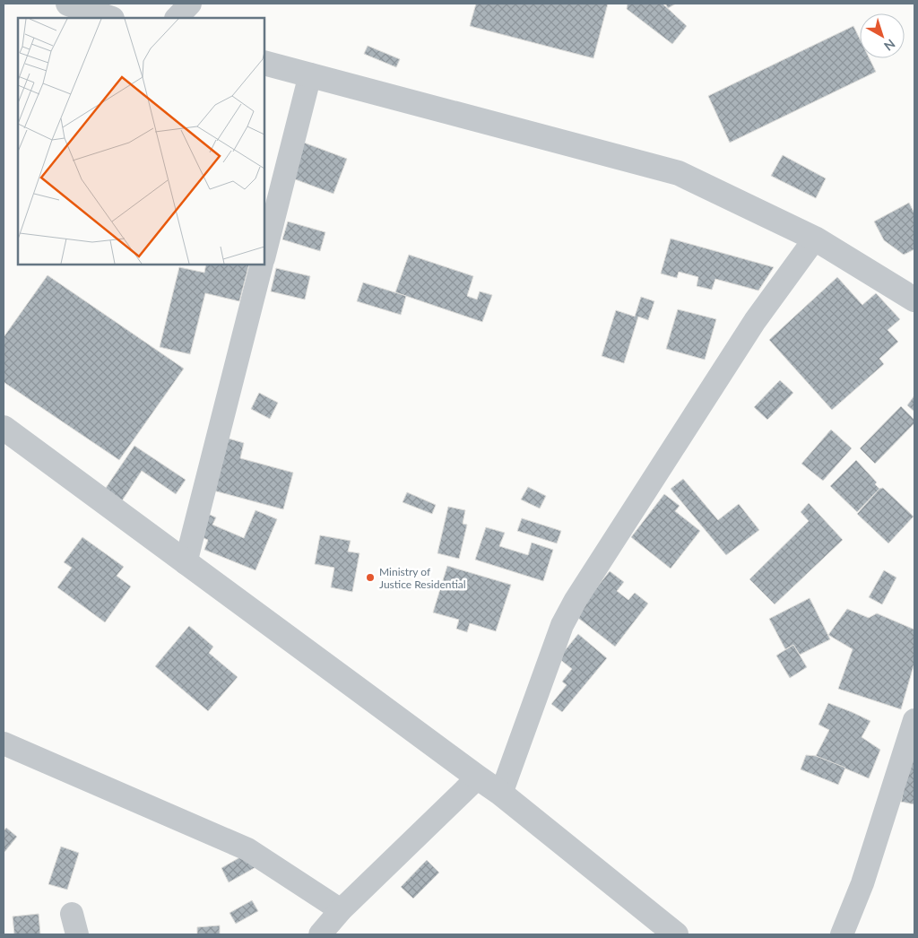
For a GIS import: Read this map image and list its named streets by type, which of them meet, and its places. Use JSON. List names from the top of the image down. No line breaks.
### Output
{"places":["Ministry of Justice Residential"],"north":"bottom right"}
